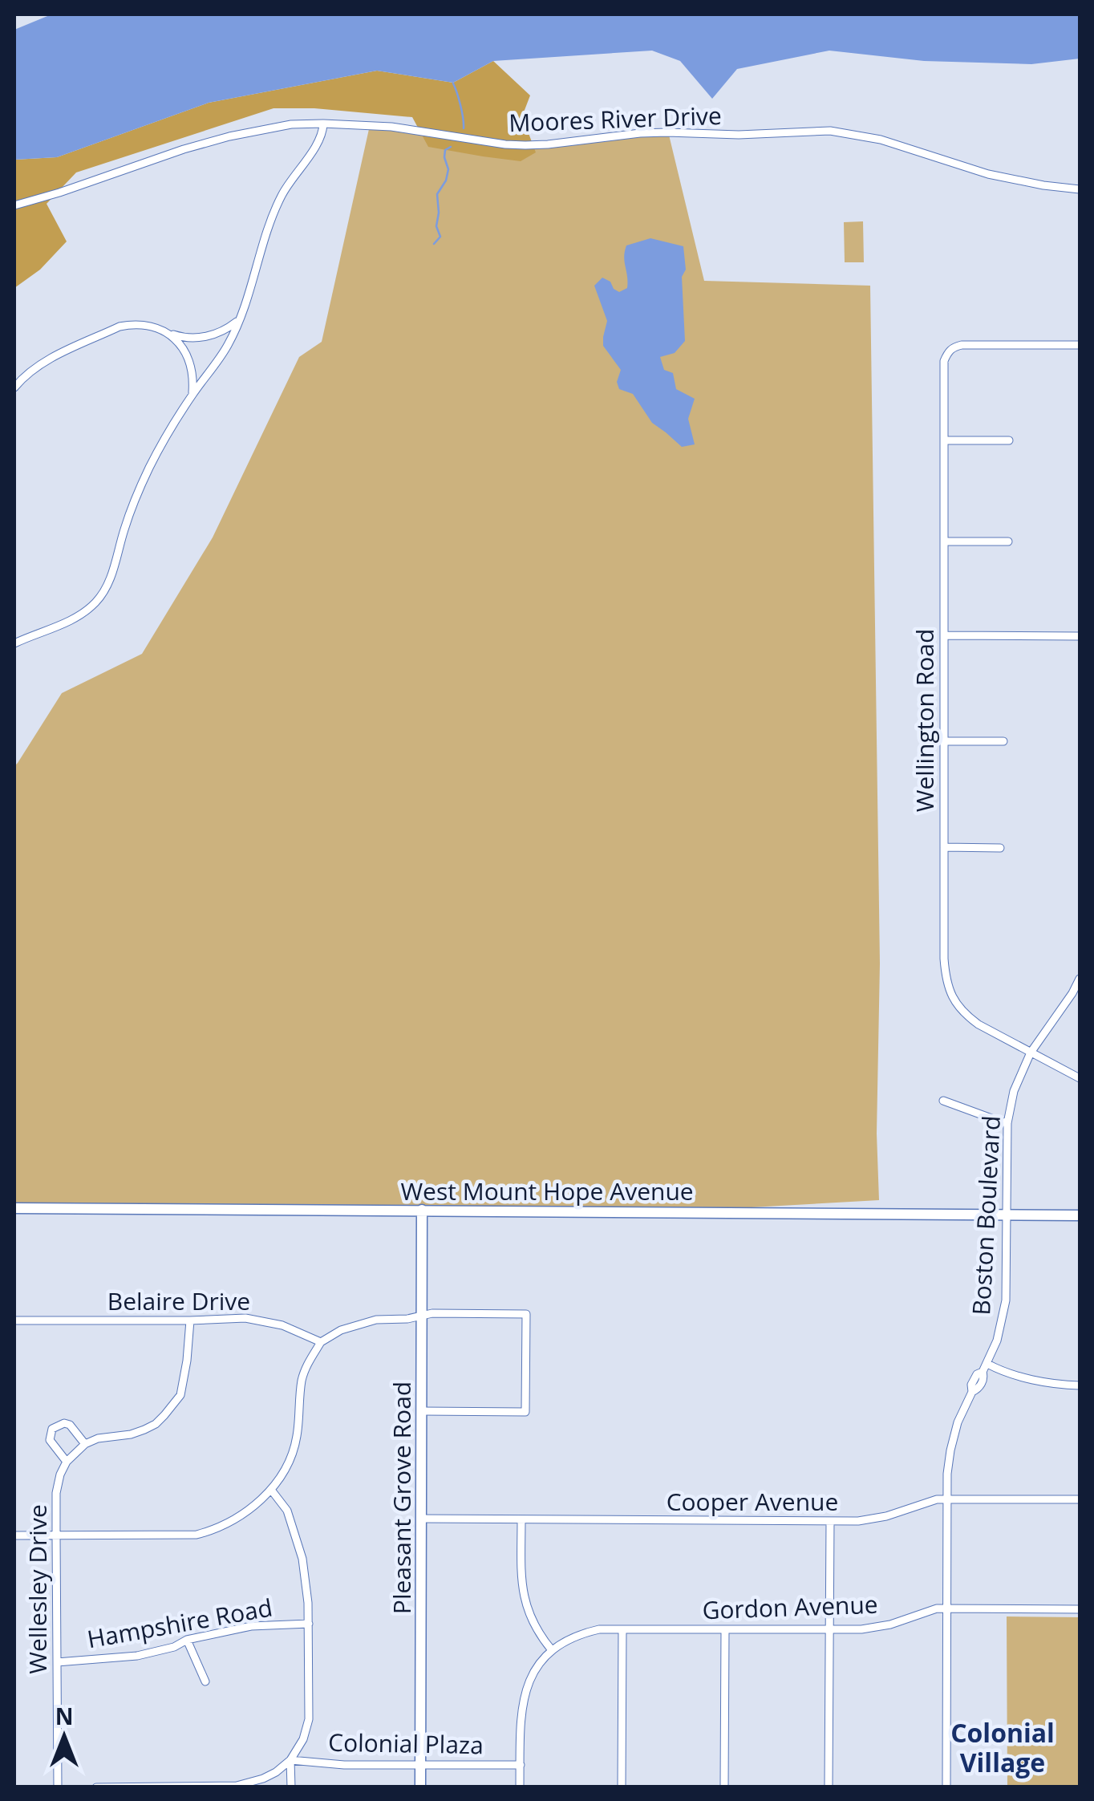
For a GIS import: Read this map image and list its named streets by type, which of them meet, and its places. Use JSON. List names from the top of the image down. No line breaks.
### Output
{"streets":{"street":["Moores River Drive","Wellington Road","West Mount Hope Avenue","Boston Boulevard","Belaire Drive","Pleasant Grove Road","Cooper Avenue","Wellesley Drive","Gordon Avenue","Hampshire Road","Colonial Plaza"]},"crossings":[["Wellington Road","Boston Boulevard"],["West Mount Hope Avenue","Boston Boulevard"],["West Mount Hope Avenue","Pleasant Grove Road"],["Boston Boulevard","Cooper Avenue"],["Boston Boulevard","Gordon Avenue"],["Pleasant Grove Road","Cooper Avenue"],["Pleasant Grove Road","Colonial Plaza"],["Wellesley Drive","Hampshire Road"]],"districts":["Colonial Village"],"north":"top"}
